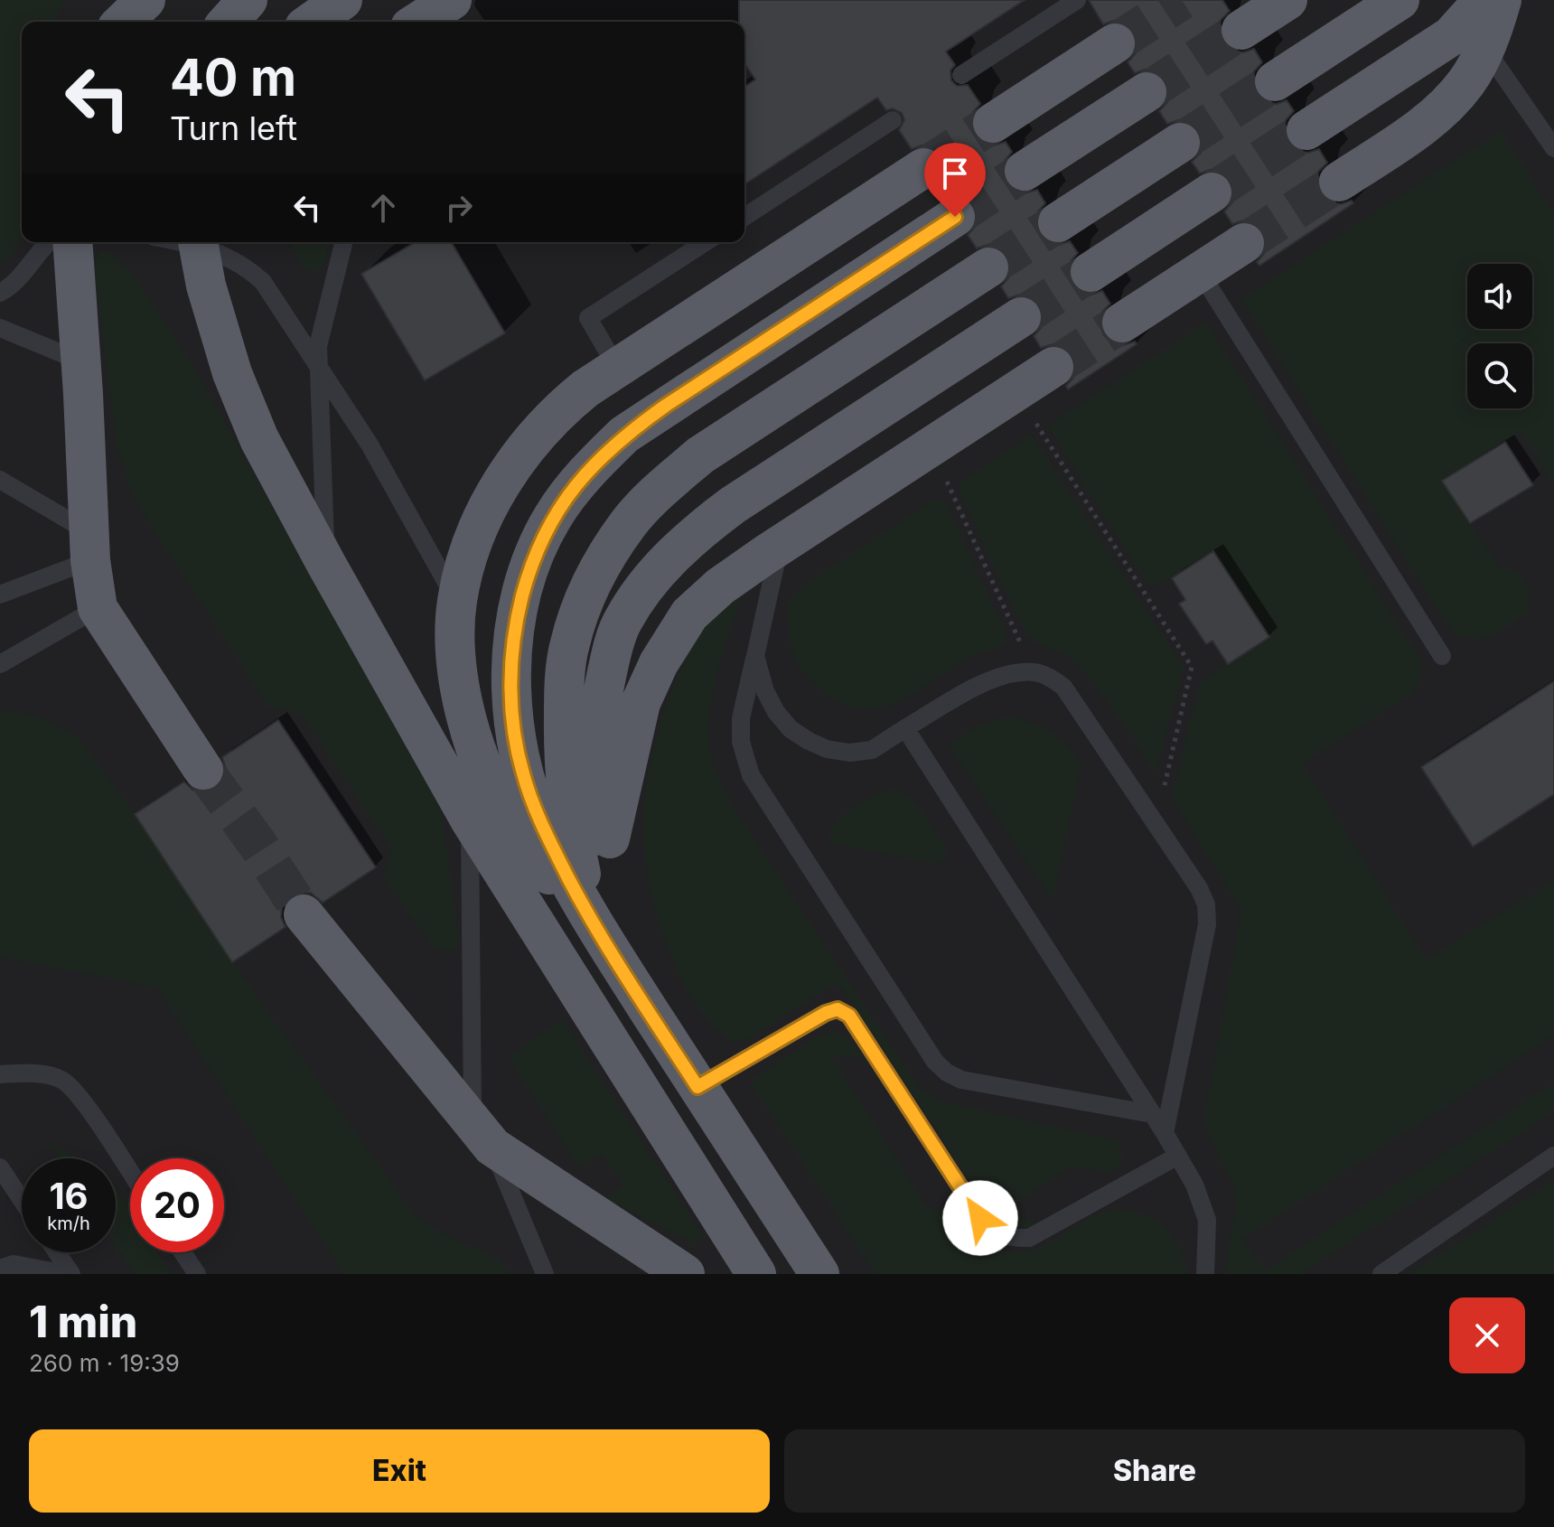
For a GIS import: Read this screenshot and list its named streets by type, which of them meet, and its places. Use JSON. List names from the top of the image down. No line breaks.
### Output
{"page":{"turn":["40 m","Turn left"],"speed":"16 km/h","limit":"20","heading":["1 min","260 m · 19:39"],"buttons":["Exit","Share"]}}
